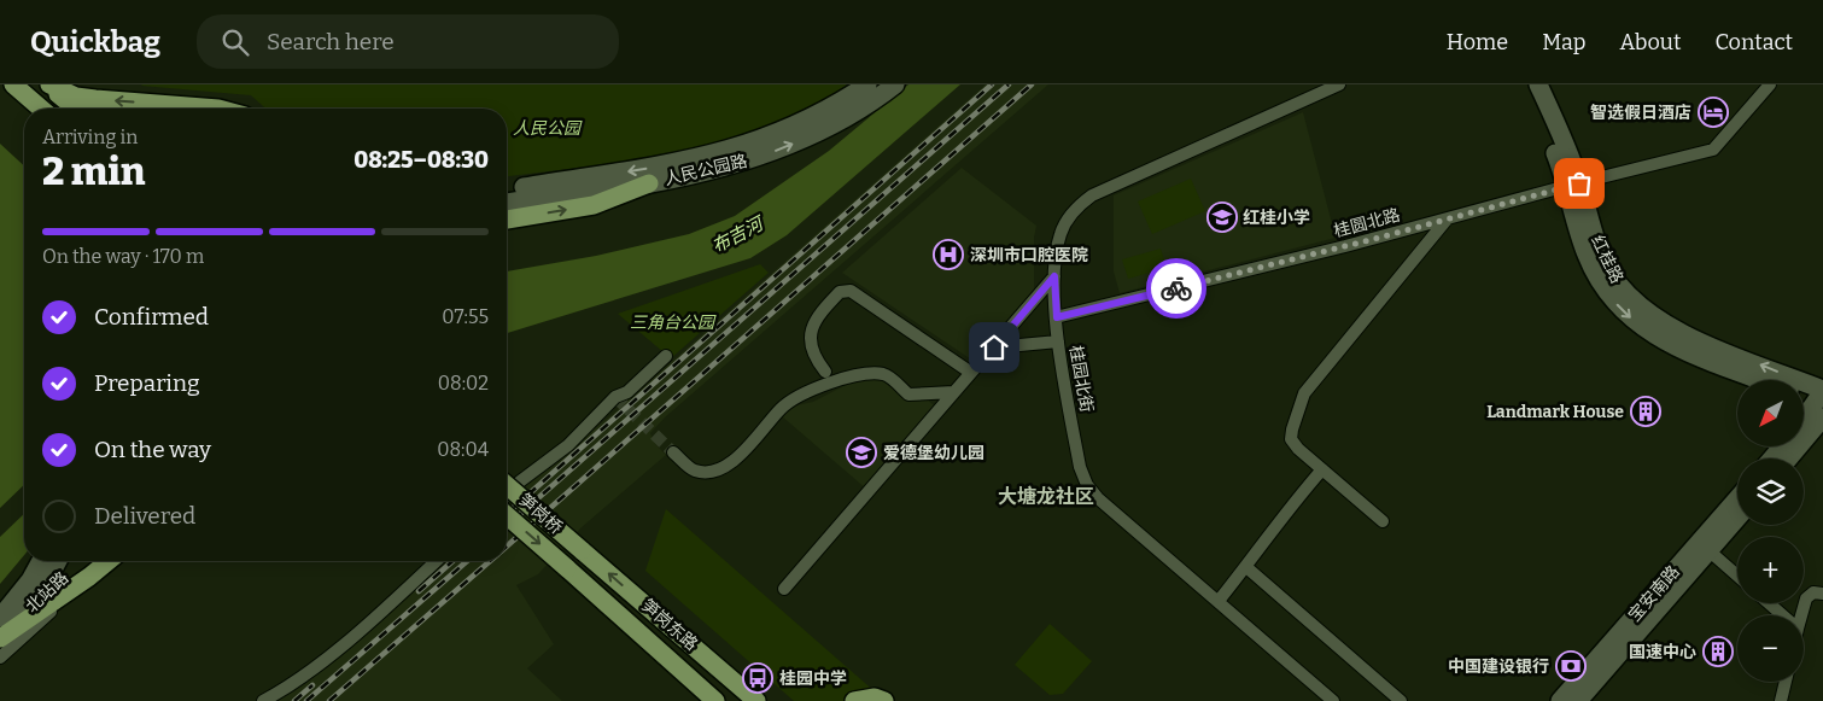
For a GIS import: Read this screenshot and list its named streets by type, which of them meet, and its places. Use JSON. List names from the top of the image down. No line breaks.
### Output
{"streets":{"main road":["人民公园路","红桂路","笋岗桥","宝安南路","笋岗东路"],"street":["桂圆北路","桂园北街","北站路"]},"crossings":[["桂圆北路","红桂路"],["桂圆北路","桂园北街"],["笋岗桥","笋岗东路"]],"districts":["大塘龙社区"],"water":["布吉河"],"parks":["人民公园","三角台公园"],"places":{"hotel":["智选假日酒店"],"school or university":["红桂小学","爱德堡幼儿园"],"hospital":["深圳市口腔医院"],"building":["Landmark House","国速中心"],"bank":["中国建设银行"],"bus stop":["桂园中学"]},"north":"bottom left","page":{"header":"Quickbag","search":"Search here","nav":["Home","Map","About","Contact"],"heading":["2 min","Arriving in","08:25–08:30"],"bar":"On the way · 170 m","list":[["Confirmed","07:55"],["Preparing","08:02"],["On the way","08:04"],"Delivered"],"map_buttons":["+","−"]}}
